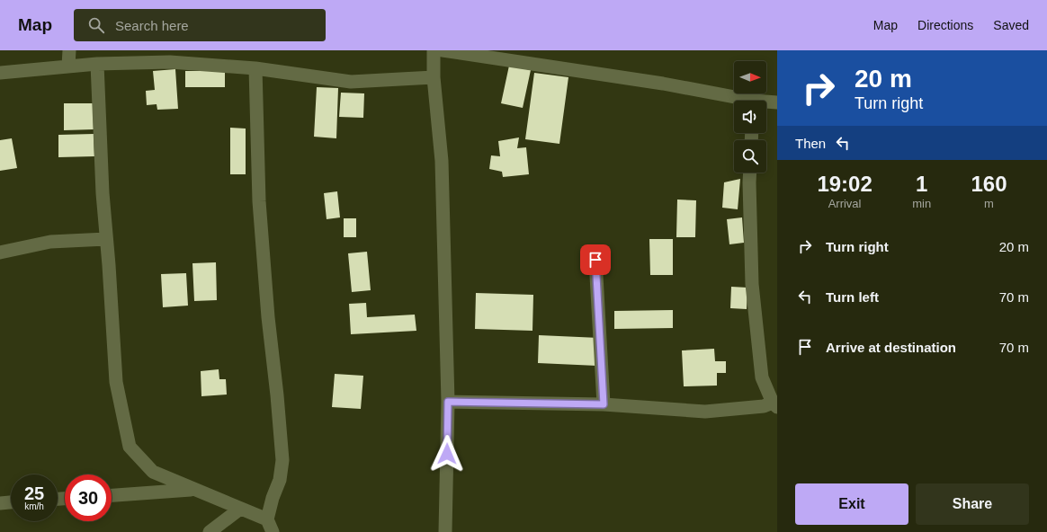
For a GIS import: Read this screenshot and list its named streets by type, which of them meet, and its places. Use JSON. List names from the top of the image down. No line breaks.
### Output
{"north":"right","page":{"header":"Map","search":"Search here","nav":["Map","Directions","Saved"],"turn":["20 m","Turn right"],"then":"Then","eta":["19:02","Arrival","1","min","160","m"],"list":[{"name":"Turn right","value":"20 m"},{"name":"Turn left","value":"70 m"},{"name":"Arrive at destination","value":"70 m"}],"speed":"25 km/h","limit":"30","buttons":["Exit","Share"]}}
